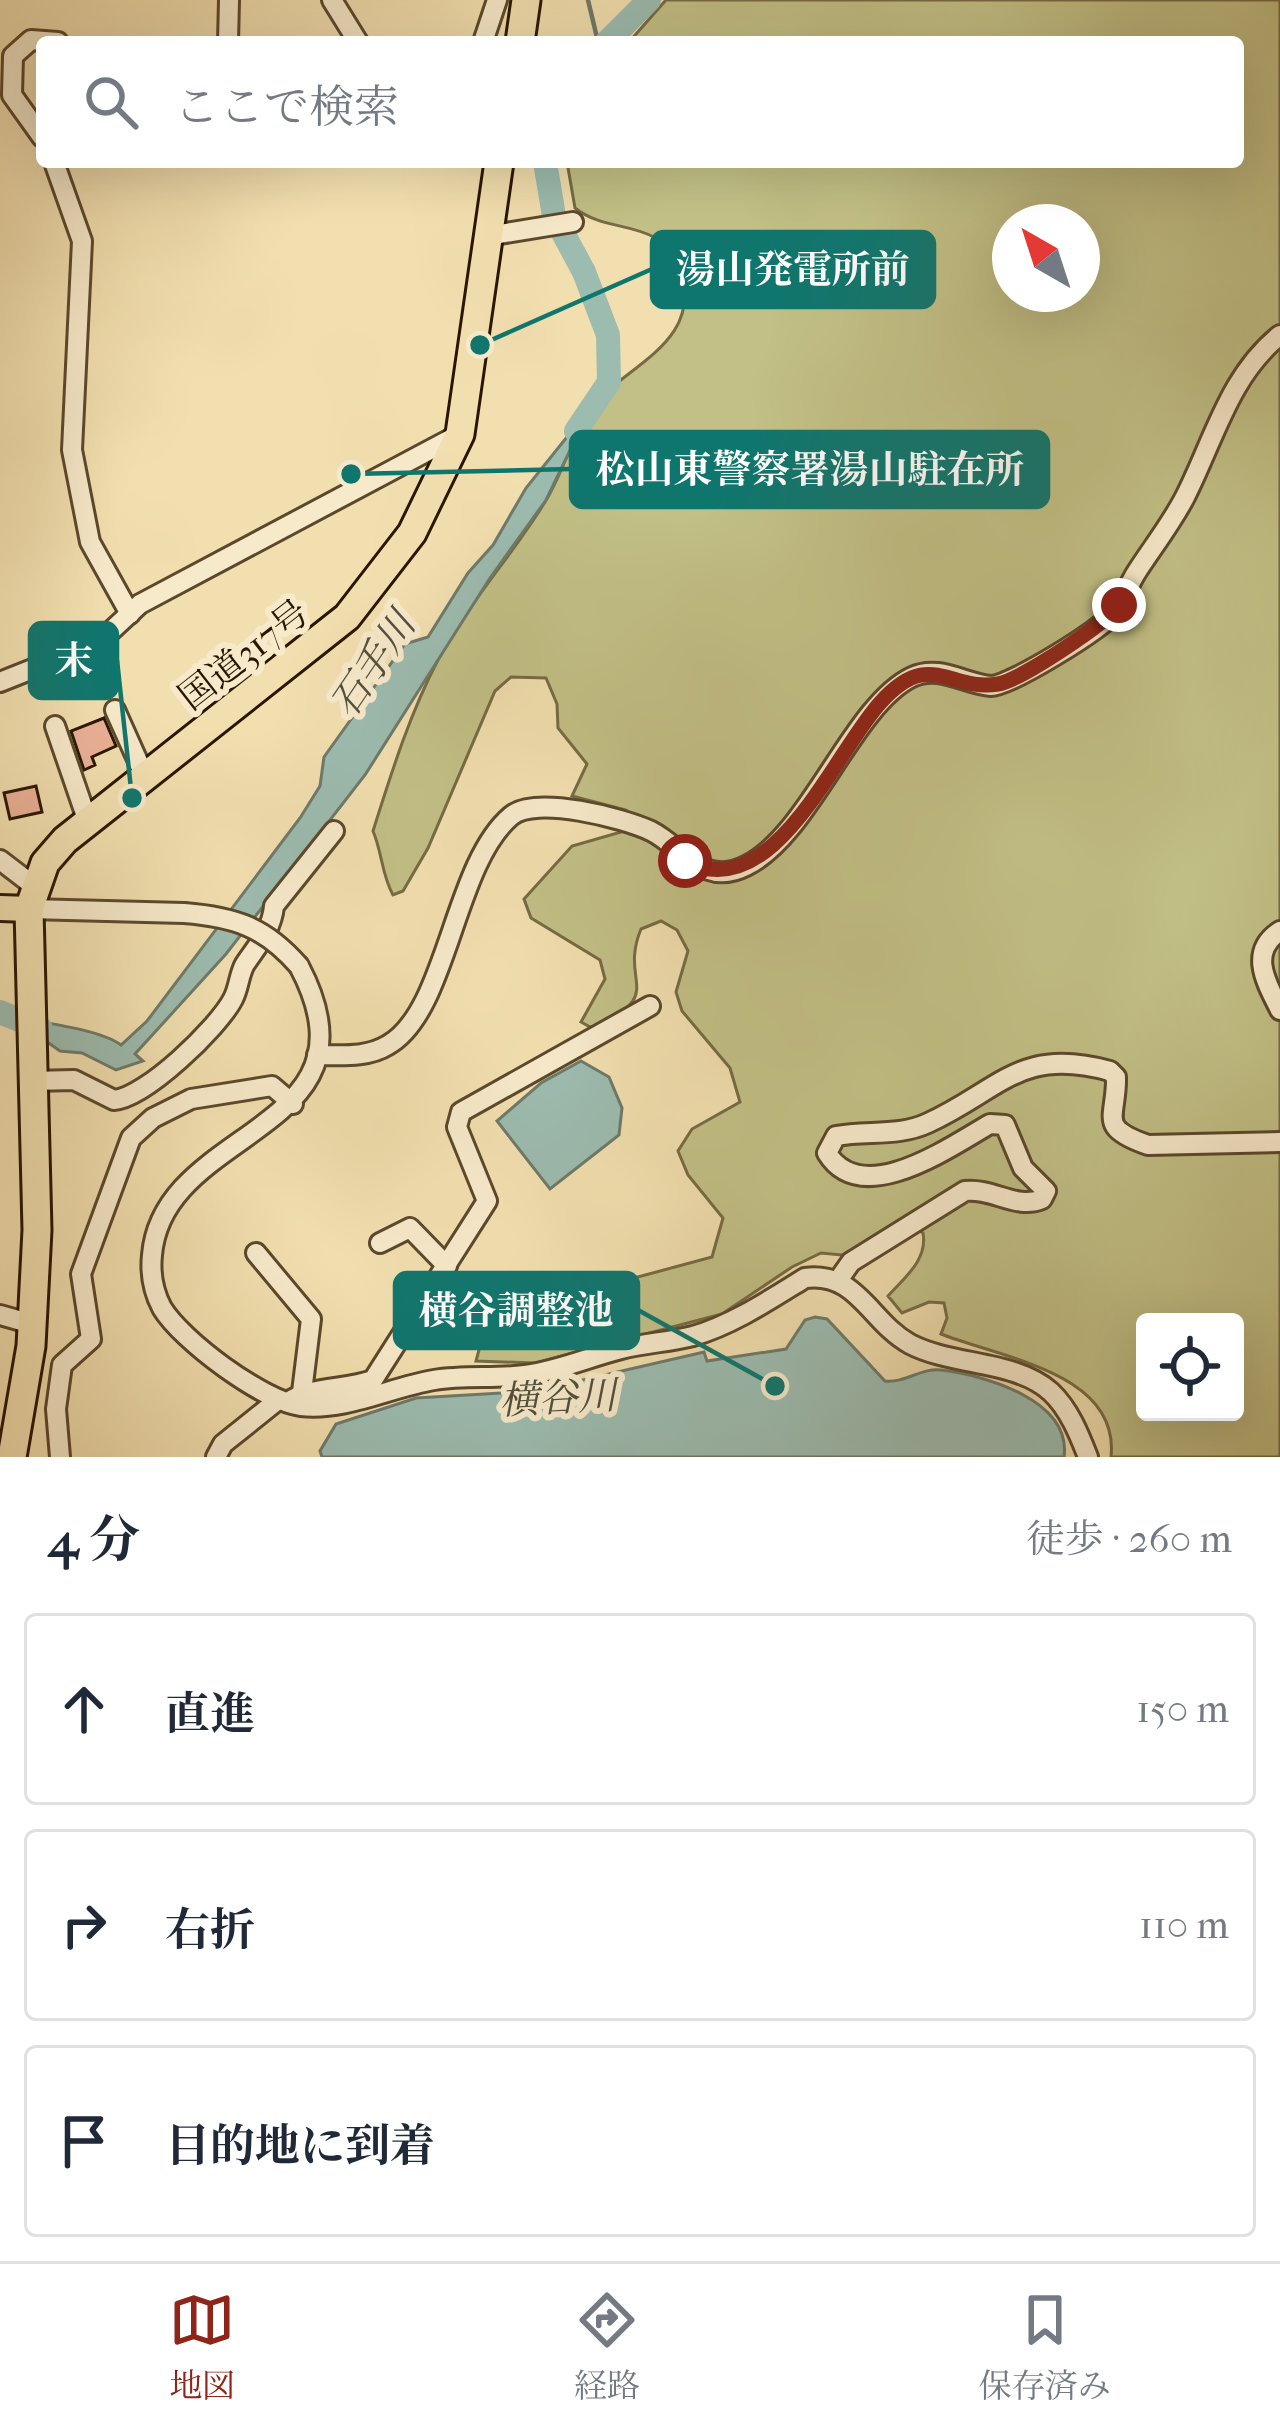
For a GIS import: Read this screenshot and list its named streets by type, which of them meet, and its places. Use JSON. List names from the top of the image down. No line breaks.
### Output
{"streets":{"highway":["国道317号"]},"water":["石手川","横谷川"],"places":["湯山発電所前","松山東警察署湯山駐在所","末","横谷調整池"],"north":"top left","page":{"search":"ここで検索","heading":["4 分","徒歩 · 260 m"],"list":[["直進","150 m"],["右折","110 m"],"目的地に到着"],"nav":["地図","経路","保存済み"]}}
